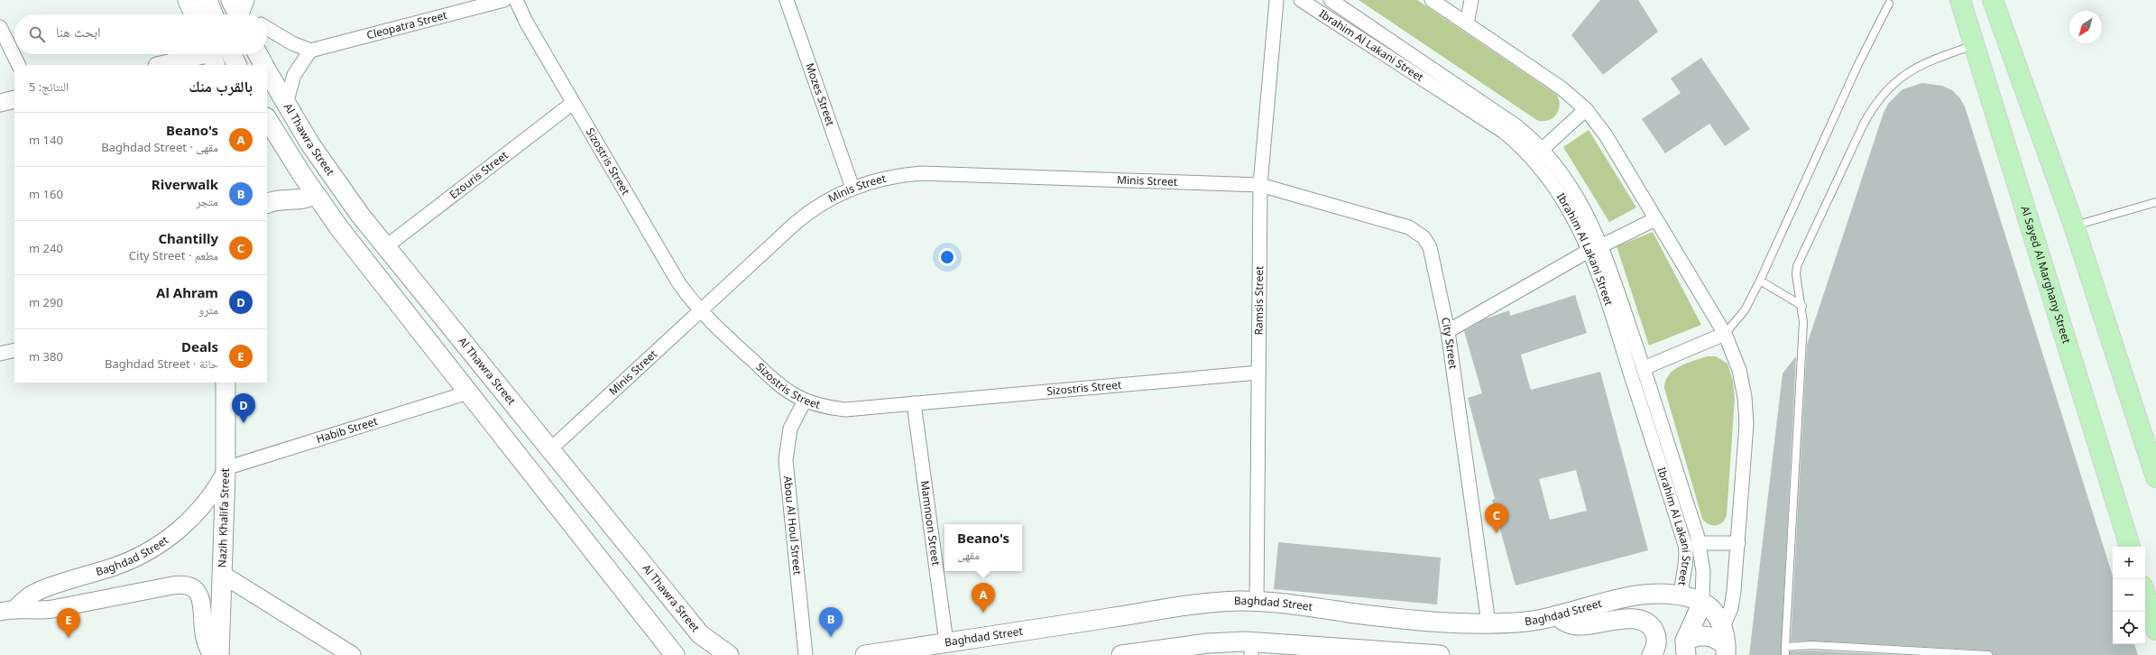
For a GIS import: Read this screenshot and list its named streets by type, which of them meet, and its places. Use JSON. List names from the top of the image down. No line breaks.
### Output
{"streets":{"main road":["Ibrahim Al Lakani Street","Al Thawra Street","Al Sayed Al Marghany Street","Nazih Khalifa Street","Baghdad Street"],"street":["Cleopatra Street","Mozes Street","Sizostris Street","Ezouris Street","Minis Street","Ramsis Street","City Street","Habib Street","Mamnoon Street","Abou Al Houl Street"]},"crossings":[["Ibrahim Al Lakani Street","Baghdad Street"],["Mozes Street","Minis Street"],["Al Thawra Street","Ezouris Street"],["Al Thawra Street","Minis Street"],["Sizostris Street","Ezouris Street"],["Sizostris Street","Minis Street"],["Sizostris Street","Ramsis Street"],["Sizostris Street","Mamnoon Street"],["Sizostris Street","Abou Al Houl Street"],["Minis Street","Ramsis Street"],["Minis Street","City Street"],["Ramsis Street","City Street"],["Ramsis Street","Baghdad Street"],["City Street","Baghdad Street"],["Habib Street","Nazih Khalifa Street"],["Habib Street","Baghdad Street"],["Nazih Khalifa Street","Baghdad Street"],["Mamnoon Street","Baghdad Street"]],"north":"bottom left","page":{"search":"ابحث هنا","heading":["بالقرب منك","النتائج: 5"],"list":[{"mark":"A","name":"Beano's","note":"مقهى · Baghdad Street","value":"140 m"},{"mark":"B","name":"Riverwalk","note":"متجر","value":"160 m"},{"mark":"C","name":"Chantilly","note":"مطعم · City Street","value":"240 m"},{"mark":"D","name":"Al Ahram","note":"مترو","value":"290 m"},{"mark":"E","name":"Deals","note":"حانة · Baghdad Street","value":"380 m"}],"pins":["D","C","A","B","E"],"popup":["Beano's","مقهى"],"map_buttons":["+","−"]}}
